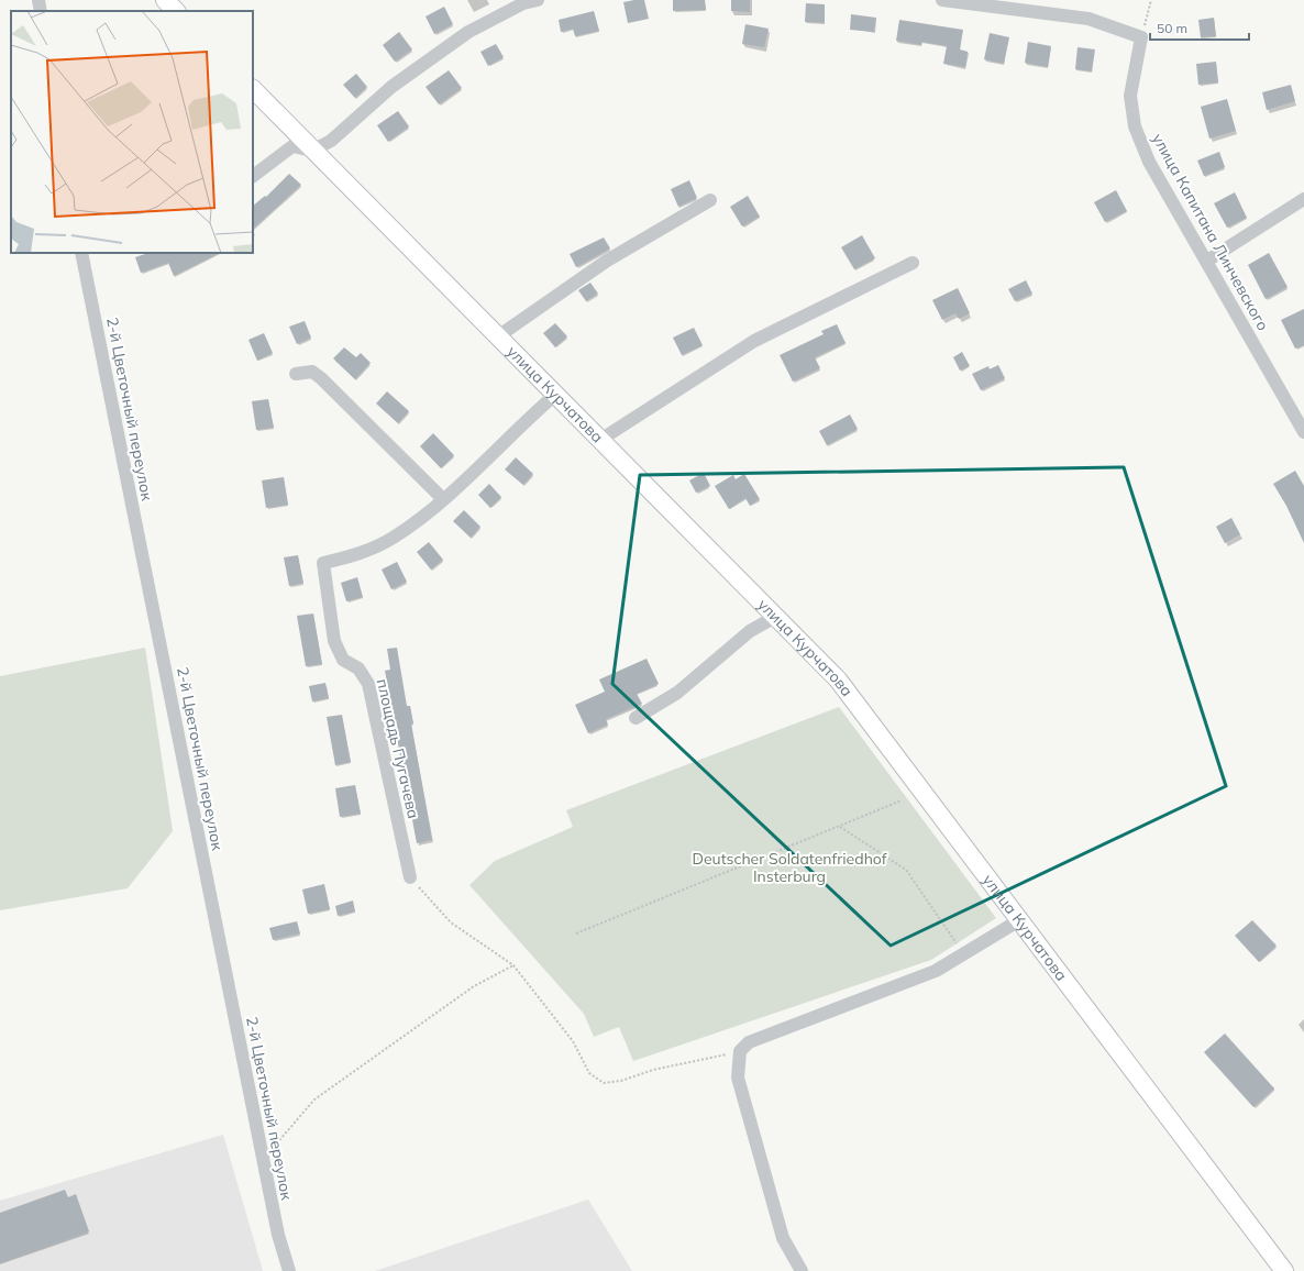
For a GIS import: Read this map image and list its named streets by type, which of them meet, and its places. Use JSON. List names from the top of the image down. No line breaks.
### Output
{"streets":{"main road":["улица Курчатова"],"street":["улица Капитана Линчевского","2-й Цветочный переулок","площадь Пугачева"]},"parks":["Deutscher Soldatenfriedhof Insterburg"],"scale_bar":"50 m"}
